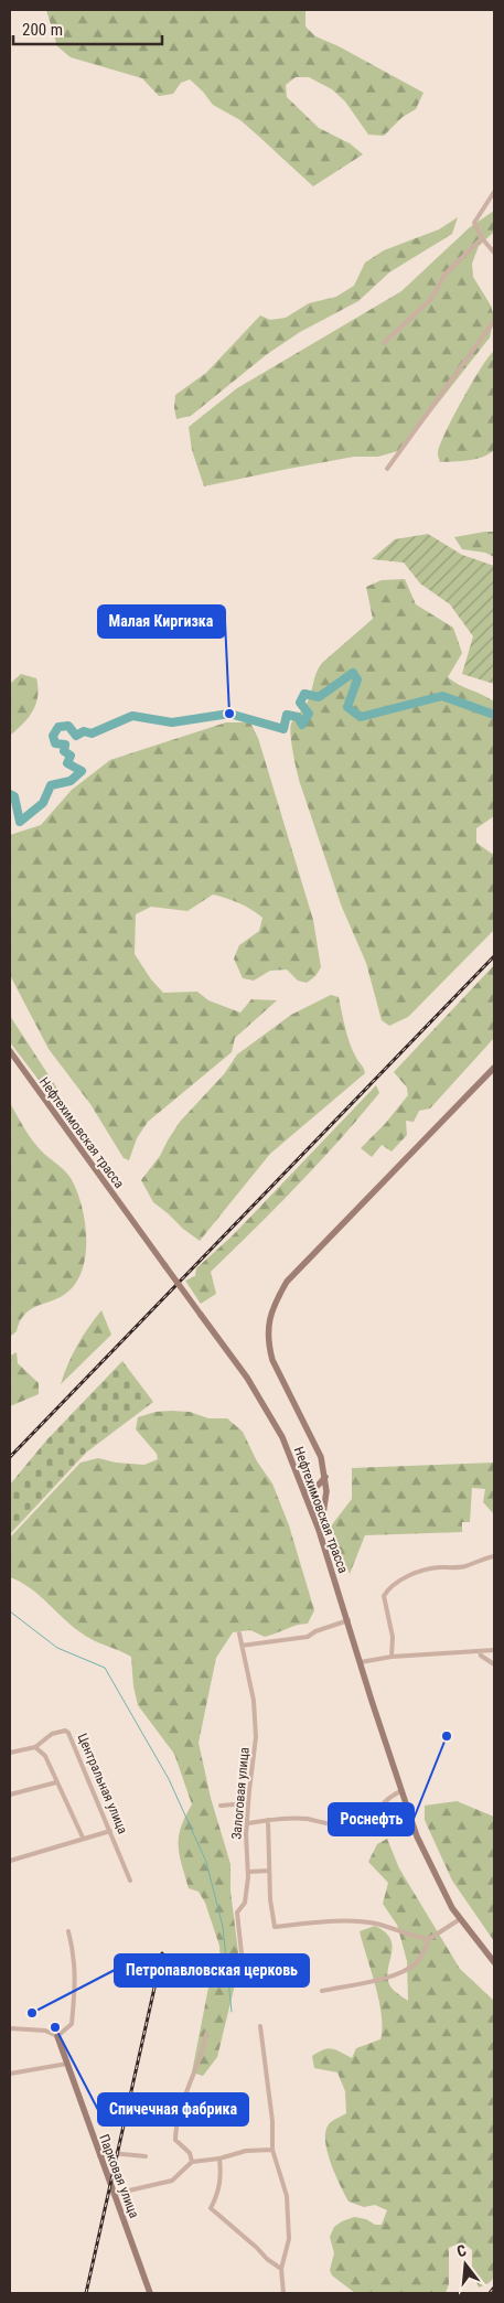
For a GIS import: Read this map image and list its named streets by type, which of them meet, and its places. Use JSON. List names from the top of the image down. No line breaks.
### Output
{"streets":{"main road":["Нефтехимовская трасса","Парковая улица"],"street":["Центральная улица","Залоговая улица"]},"places":["Малая Киргизка","Роснефть","Петропавловская церковь","Спичечная фабрика"],"scale_bar":"200 m","north":"top"}
